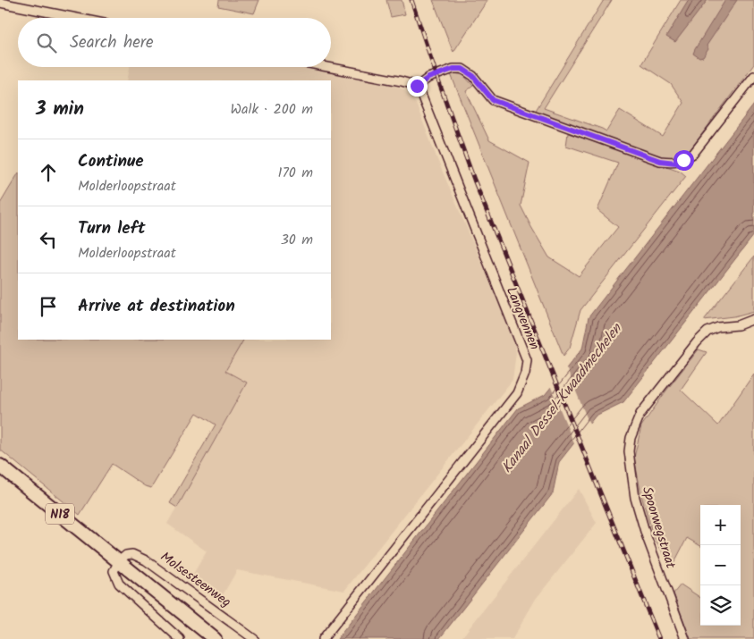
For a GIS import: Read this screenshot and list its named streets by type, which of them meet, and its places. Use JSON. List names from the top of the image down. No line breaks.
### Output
{"streets":{"main road":["N18"],"street":["Langvennen","Spoorwegstraat","Molsesteenweg"]},"crossings":[["N18","Molsesteenweg"]],"water":["Kanaal Dessel-Kwaadmechelen"],"page":{"search":"Search here","heading":["3 min","Walk · 200 m"],"list":[["Continue","Molderloopstraat","170 m"],["Turn left","Molderloopstraat","30 m"],"Arrive at destination"],"map_buttons":["+","−"]}}
